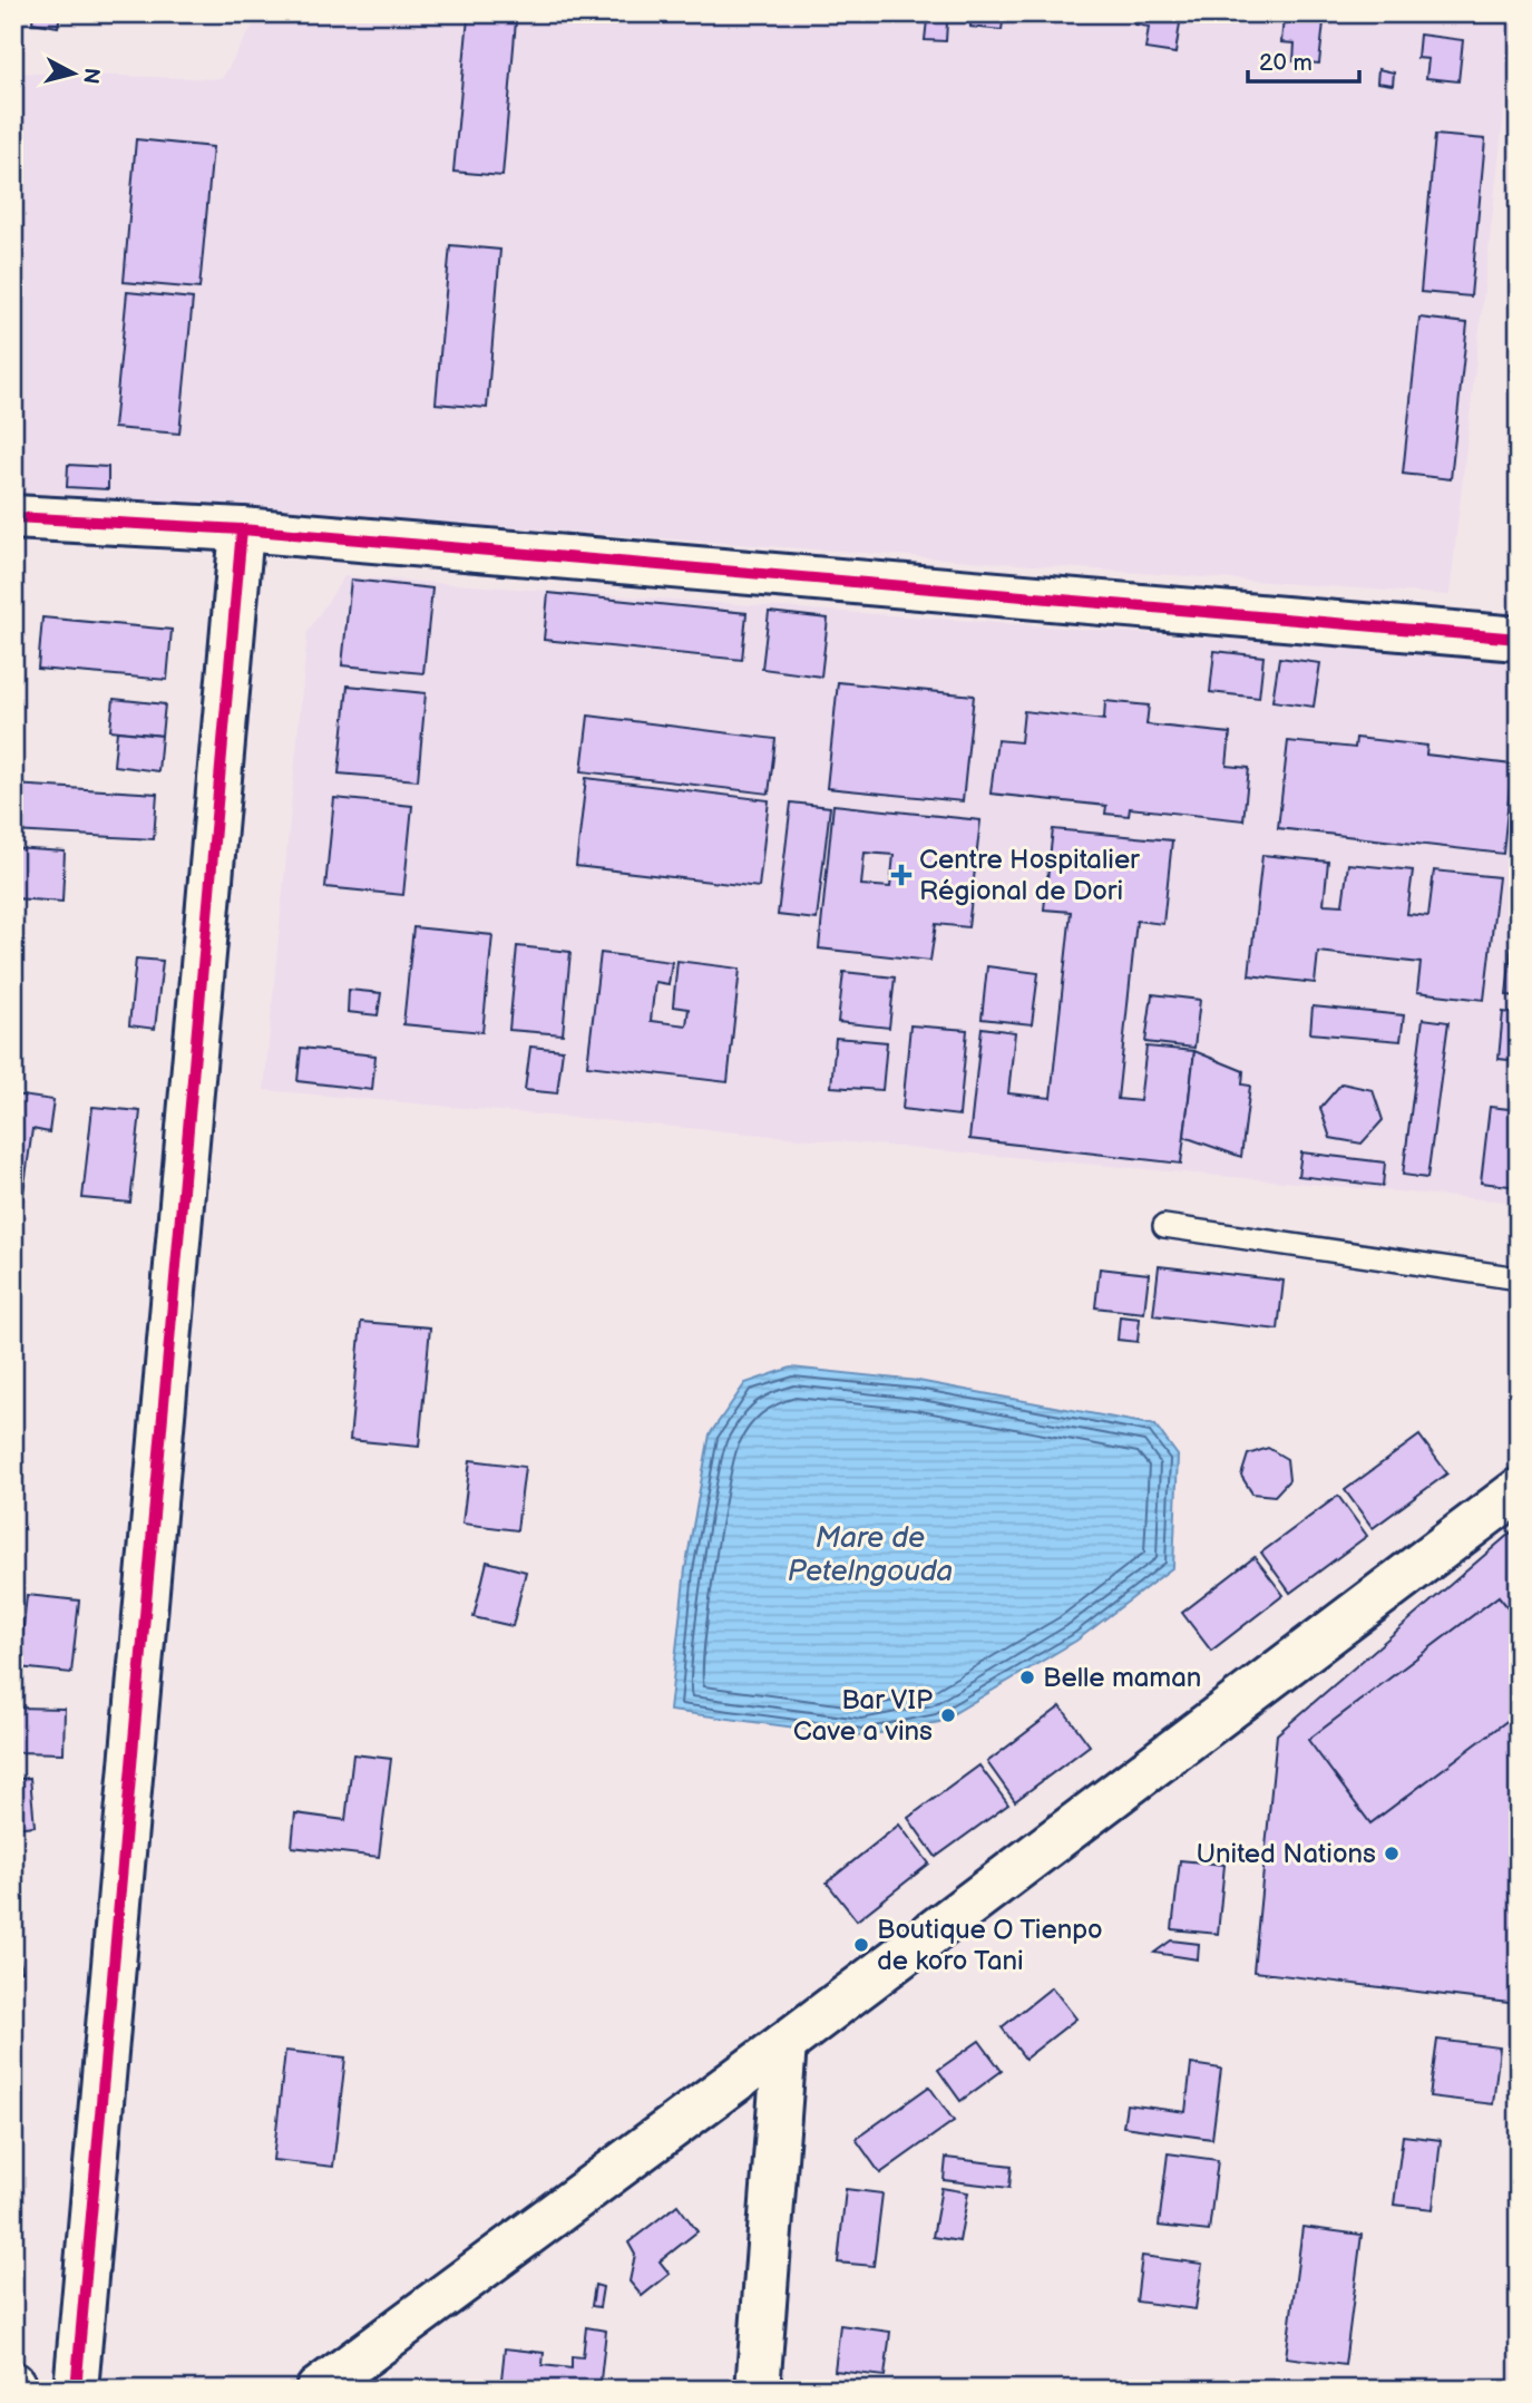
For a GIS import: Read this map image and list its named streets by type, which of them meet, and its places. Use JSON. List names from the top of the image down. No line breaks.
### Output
{"water":["Mare de Petelngouda"],"places":{"health":["Centre Hospitalier Régional de Dori"],"other":["Belle maman","Bar VIP Cave a vins","United Nations","Boutique O Tienpo de koro Tani"]},"scale_bar":"20 m","north":"right"}
